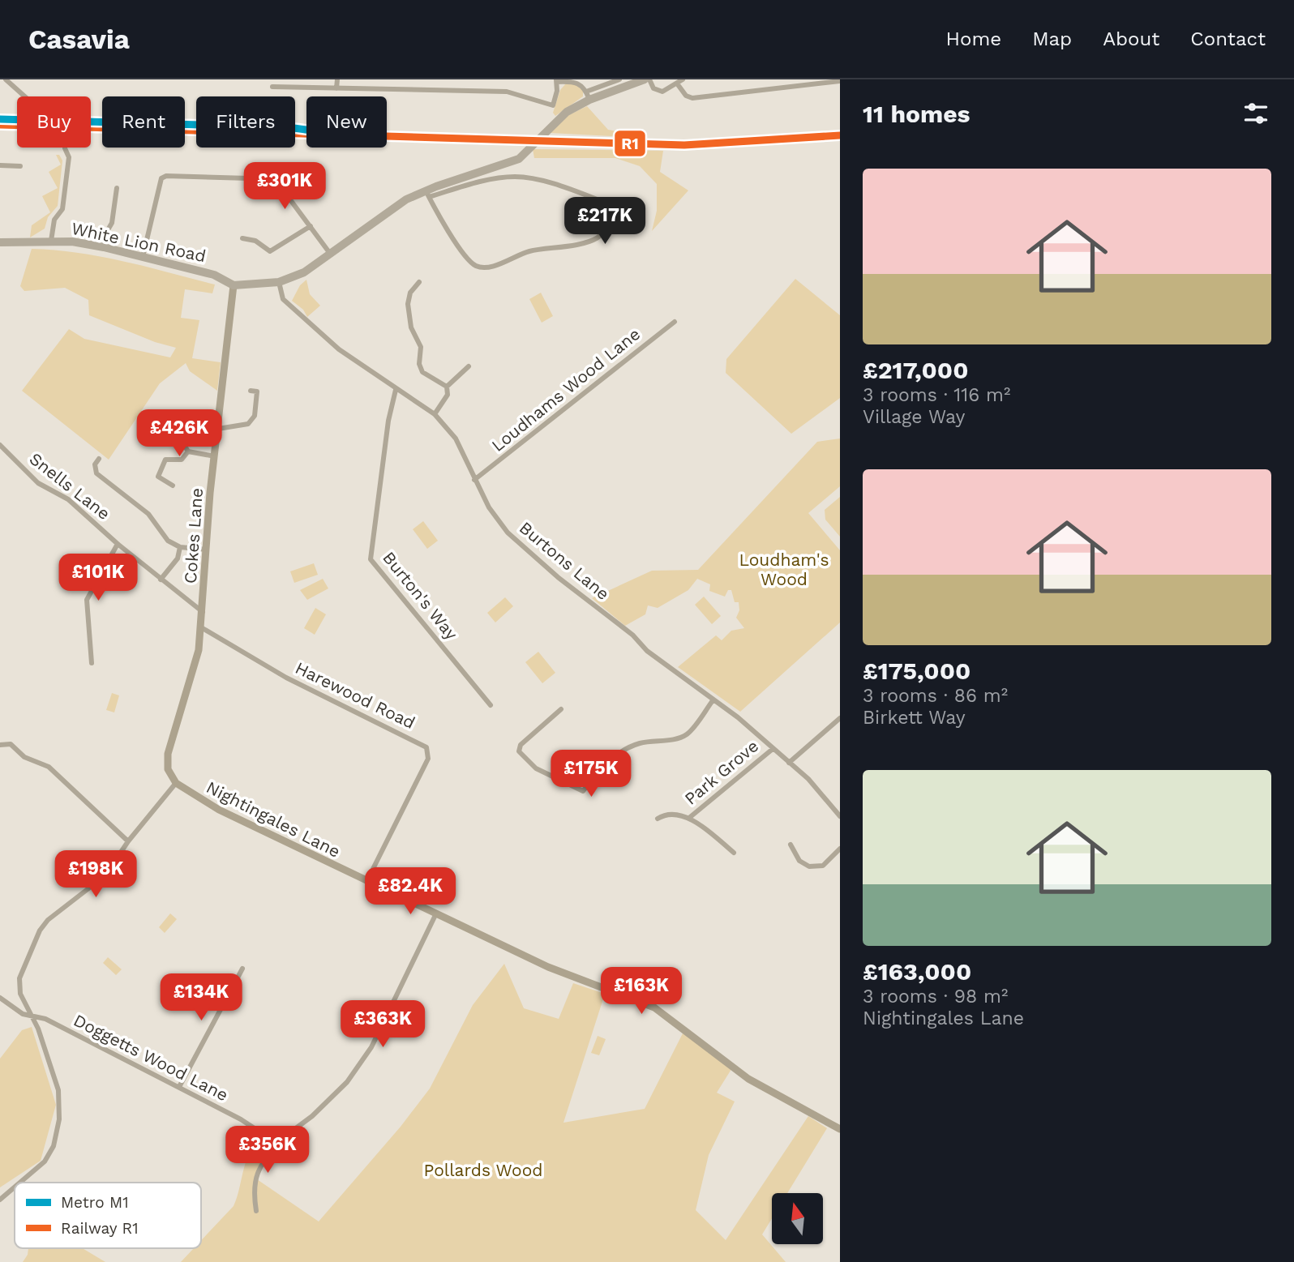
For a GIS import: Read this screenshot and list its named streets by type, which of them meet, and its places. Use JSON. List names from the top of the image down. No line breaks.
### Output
{"streets":{"main road":["White Lion Road","Cokes Lane","Nightingales Lane"],"street":["Loudhams Wood Lane","Snells Lane","Burtons Lane","Burton's Way","Harewood Road","Park Grove","Doggetts Wood Lane"]},"crossings":[["White Lion Road","Cokes Lane"],["Loudhams Wood Lane","Burtons Lane"],["Snells Lane","Cokes Lane"],["Cokes Lane","Harewood Road"],["Cokes Lane","Nightingales Lane"],["Burtons Lane","Burton's Way"],["Burtons Lane","Park Grove"],["Harewood Road","Nightingales Lane"]],"parks":["Loudham's Wood","Pollards Wood"],"lines":["metro line M1","rail line R1"],"legend":["Metro M1","Railway R1"],"north":"top","page":{"header":"Casavia","nav":["Home","Map","About","Contact"],"heading":"11 homes","chip":["Buy","Rent","Filters","New"],"list":[{"name":"£217,000","note":"3 rooms · 116 m² · Village Way"},{"name":"£175,000","note":"3 rooms · 86 m² · Birkett Way"},{"name":"£163,000","note":"3 rooms · 98 m² · Nightingales Lane"}],"price":["£301K","£217K","£426K","£101K","£175K","£198K","£82.4K","£163K","£134K","£363K","£356K"]}}
